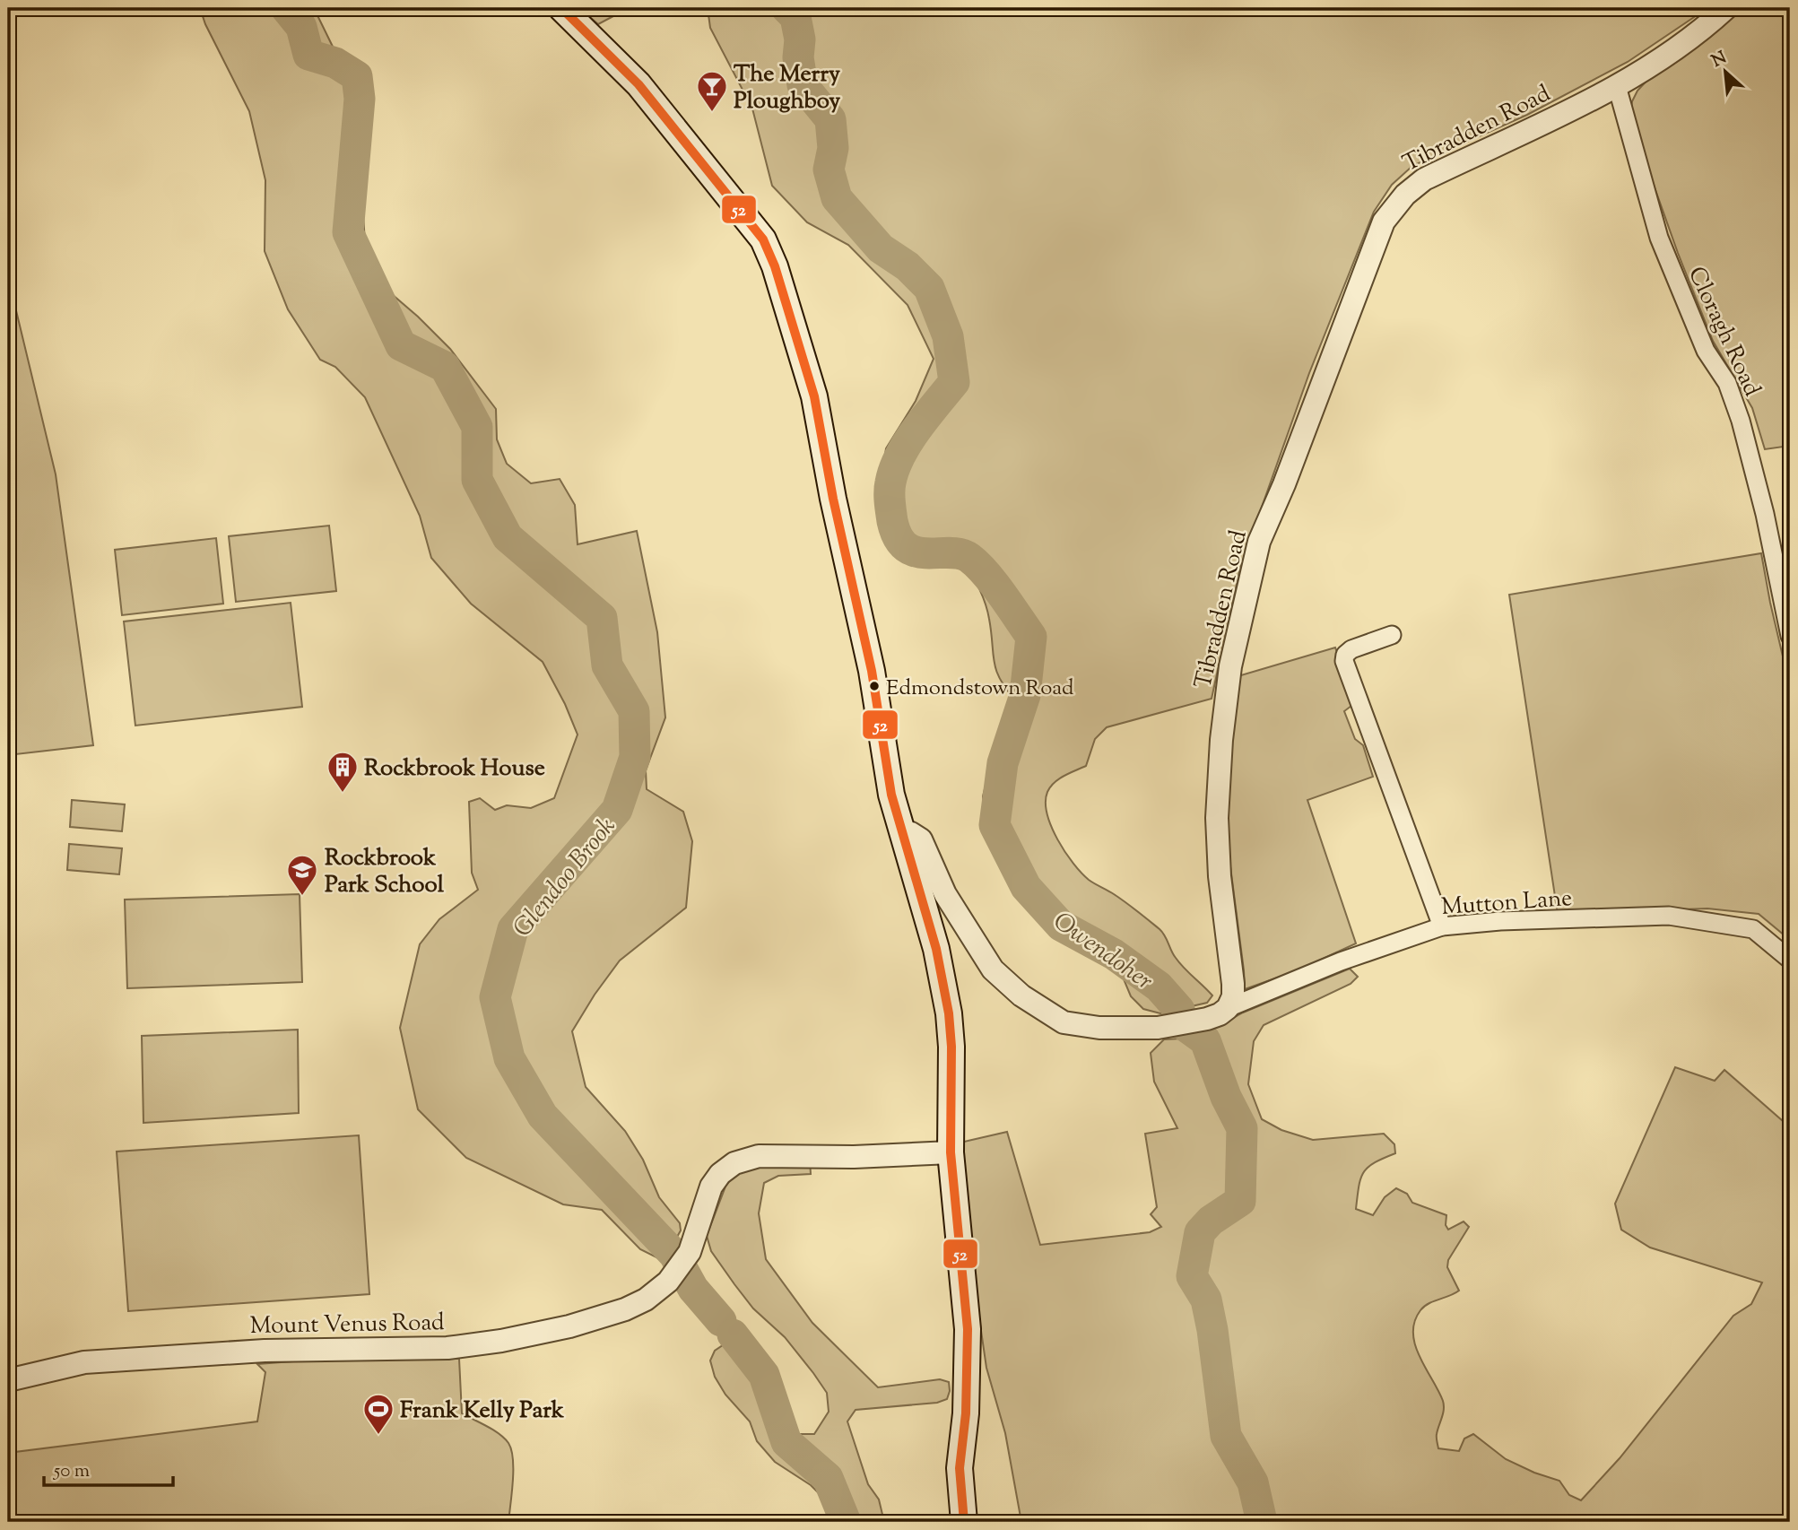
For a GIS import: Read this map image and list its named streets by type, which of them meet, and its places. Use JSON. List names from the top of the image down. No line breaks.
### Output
{"streets":{"street":["Tibradden Road","Cloragh Road","Mutton Lane","Mount Venus Road"]},"crossings":[["Tibradden Road","Cloragh Road"],["Tibradden Road","Mutton Lane"]],"water":["Glendoo Brook","Owendoher"],"places":{"bar":["The Merry Ploughboy"],"other":["Edmondstown Road"],"building":["Rockbrook House"],"school or university":["Rockbrook Park School"],"sports":["Frank Kelly Park"]},"lines":["transit line 52"],"scale_bar":"50 m","north":"top left"}
